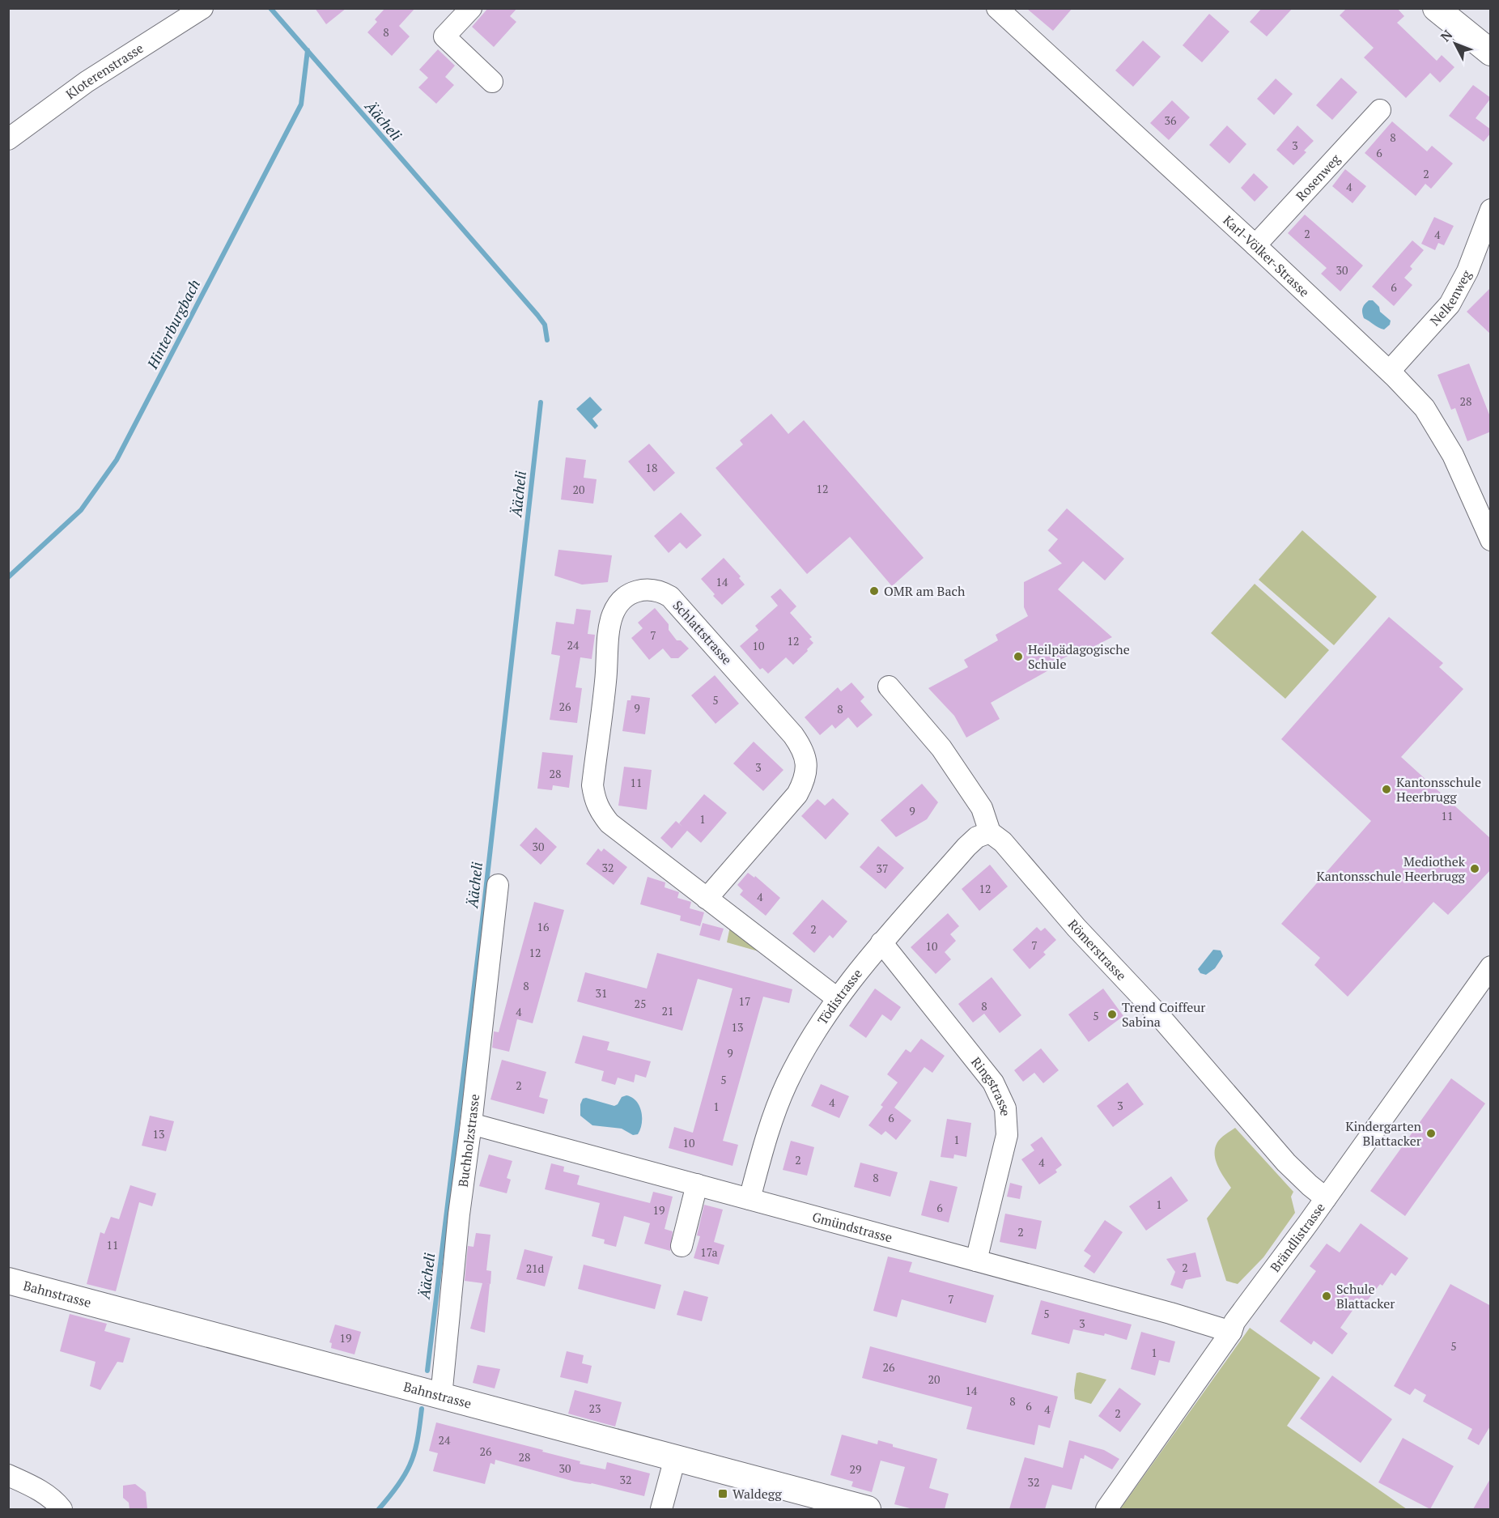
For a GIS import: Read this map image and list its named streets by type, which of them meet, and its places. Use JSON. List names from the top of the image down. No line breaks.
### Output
{"streets":{"main road":["Bahnstrasse"],"street":["Kloterenstrasse","Rosenweg","Karl-Völker-Strasse","Nelkenweg","Schlattstrasse","Römerstrasse","Tödistrasse","Ringstrasse","Buchholzstrasse","Gmündstrasse","Brändlistrasse"]},"crossings":[["Rosenweg","Karl-Völker-Strasse"],["Karl-Völker-Strasse","Nelkenweg"],["Schlattstrasse","Tödistrasse"],["Römerstrasse","Tödistrasse"],["Römerstrasse","Brändlistrasse"],["Tödistrasse","Ringstrasse"],["Tödistrasse","Gmündstrasse"],["Ringstrasse","Gmündstrasse"],["Buchholzstrasse","Gmündstrasse"],["Buchholzstrasse","Bahnstrasse"],["Gmündstrasse","Brändlistrasse"]],"water":["Äächeli","Hinterburgbach"],"places":{"other":["OMR am Bach","Heilpädagogische Schule","Kantonsschule Heerbrugg","Mediothek Kantonsschule Heerbrugg","Trend Coiffeur Sabina","Kindergarten Blattacker","Schule Blattacker"],"transit":["Waldegg"]},"house_numbers":["8","36","8","3","6","2","4","2","4","30","6","28","18","12","20","14","7","12","24","10","5","26","9","8","3","28","11","9","11","1","30","32","37","12","4","16","2","7","10","12","8","31","17","25","8","21","4","5","13","9","5","2","4","3","1","6","13","1","10","2","4","8","1","6","19","2","11","17a","2","21d","7","5","3","19","5","1","26","20","14","8","6","23","4","2","24","26","28","30","29","32","32"],"north":"top left"}
